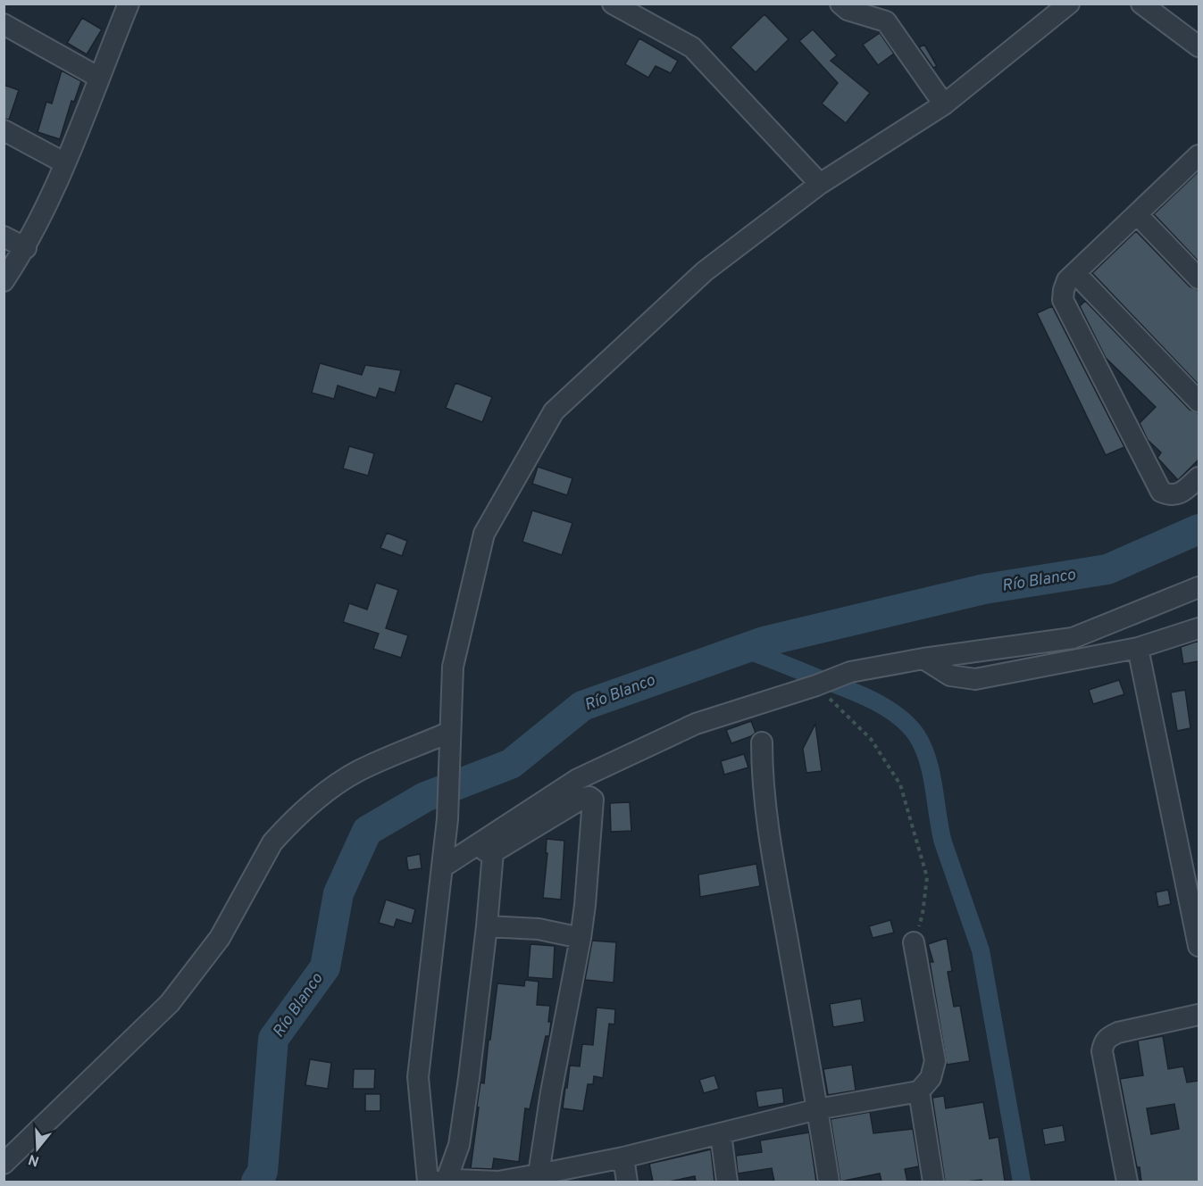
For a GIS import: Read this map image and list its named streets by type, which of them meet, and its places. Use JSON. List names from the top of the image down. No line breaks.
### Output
{"water":["Río Blanco"],"north":"bottom"}
